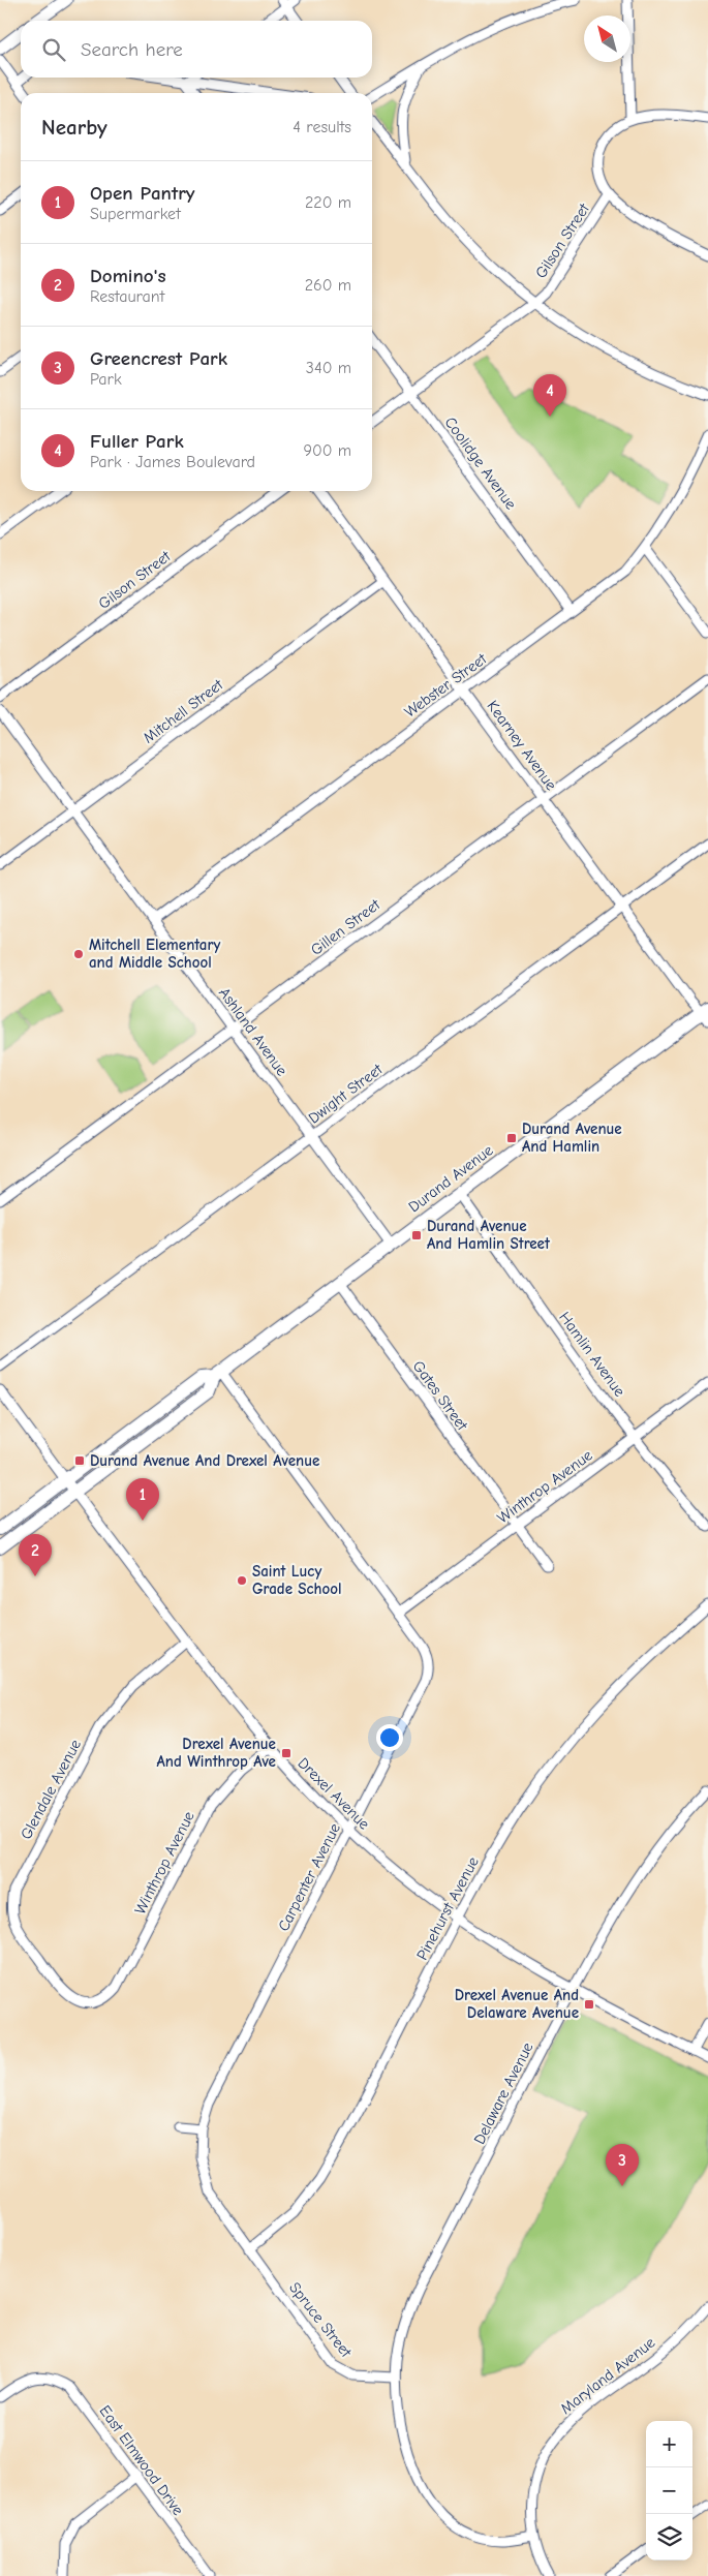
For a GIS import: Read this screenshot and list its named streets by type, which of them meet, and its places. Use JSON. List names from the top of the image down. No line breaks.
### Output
{"streets":{"main road":["Durand Avenue"],"street":["Gilson Street","Coolidge Avenue","Webster Street","Mitchell Street","Kearney Avenue","Gillen Street","Ashland Avenue","Dwight Street","Hamlin Avenue","Gates Street","Winthrop Avenue","Glendale Avenue","Drexel Avenue","Carpenter Avenue","Pinehurst Avenue","Delaware Avenue","Spruce Street","Maryland Avenue","East Elmwood Drive"]},"crossings":[["Gilson Street","Coolidge Avenue"],["Coolidge Avenue","Webster Street"],["Webster Street","Kearney Avenue"],["Webster Street","Ashland Avenue"],["Mitchell Street","Kearney Avenue"],["Mitchell Street","Ashland Avenue"],["Kearney Avenue","Gillen Street"],["Kearney Avenue","Dwight Street"],["Kearney Avenue","Durand Avenue"],["Gillen Street","Ashland Avenue"],["Ashland Avenue","Dwight Street"],["Ashland Avenue","Durand Avenue"],["Durand Avenue","Hamlin Avenue"],["Durand Avenue","Gates Street"],["Durand Avenue","Drexel Avenue"],["Durand Avenue","Carpenter Avenue"],["Hamlin Avenue","Winthrop Avenue"],["Gates Street","Winthrop Avenue"],["Winthrop Avenue","Glendale Avenue"],["Winthrop Avenue","Drexel Avenue"],["Winthrop Avenue","Carpenter Avenue"],["Glendale Avenue","Drexel Avenue"],["Drexel Avenue","Carpenter Avenue"],["Drexel Avenue","Pinehurst Avenue"],["Drexel Avenue","Delaware Avenue"],["Carpenter Avenue","Spruce Street"],["Pinehurst Avenue","Spruce Street"],["Delaware Avenue","Spruce Street"]],"places":{"other":["Mitchell Elementary and Middle School","Saint Lucy Grade School"],"transit":["Durand Avenue And Hamlin","Durand Avenue And Hamlin Street","Durand Avenue And Drexel Avenue","Drexel Avenue And Winthrop Ave","Drexel Avenue And Delaware Avenue"]},"north":"top left","page":{"search":"Search here","heading":["Nearby","4 results"],"list":[{"mark":"1","name":"Open Pantry","note":"Supermarket","value":"220 m"},{"mark":"2","name":"Domino's","note":"Restaurant","value":"260 m"},{"mark":"3","name":"Greencrest Park","note":"Park","value":"340 m"},{"mark":"4","name":"Fuller Park","note":"Park · James Boulevard","value":"900 m"}],"pins":["4","1","2","3"],"map_buttons":["+","−"]}}
